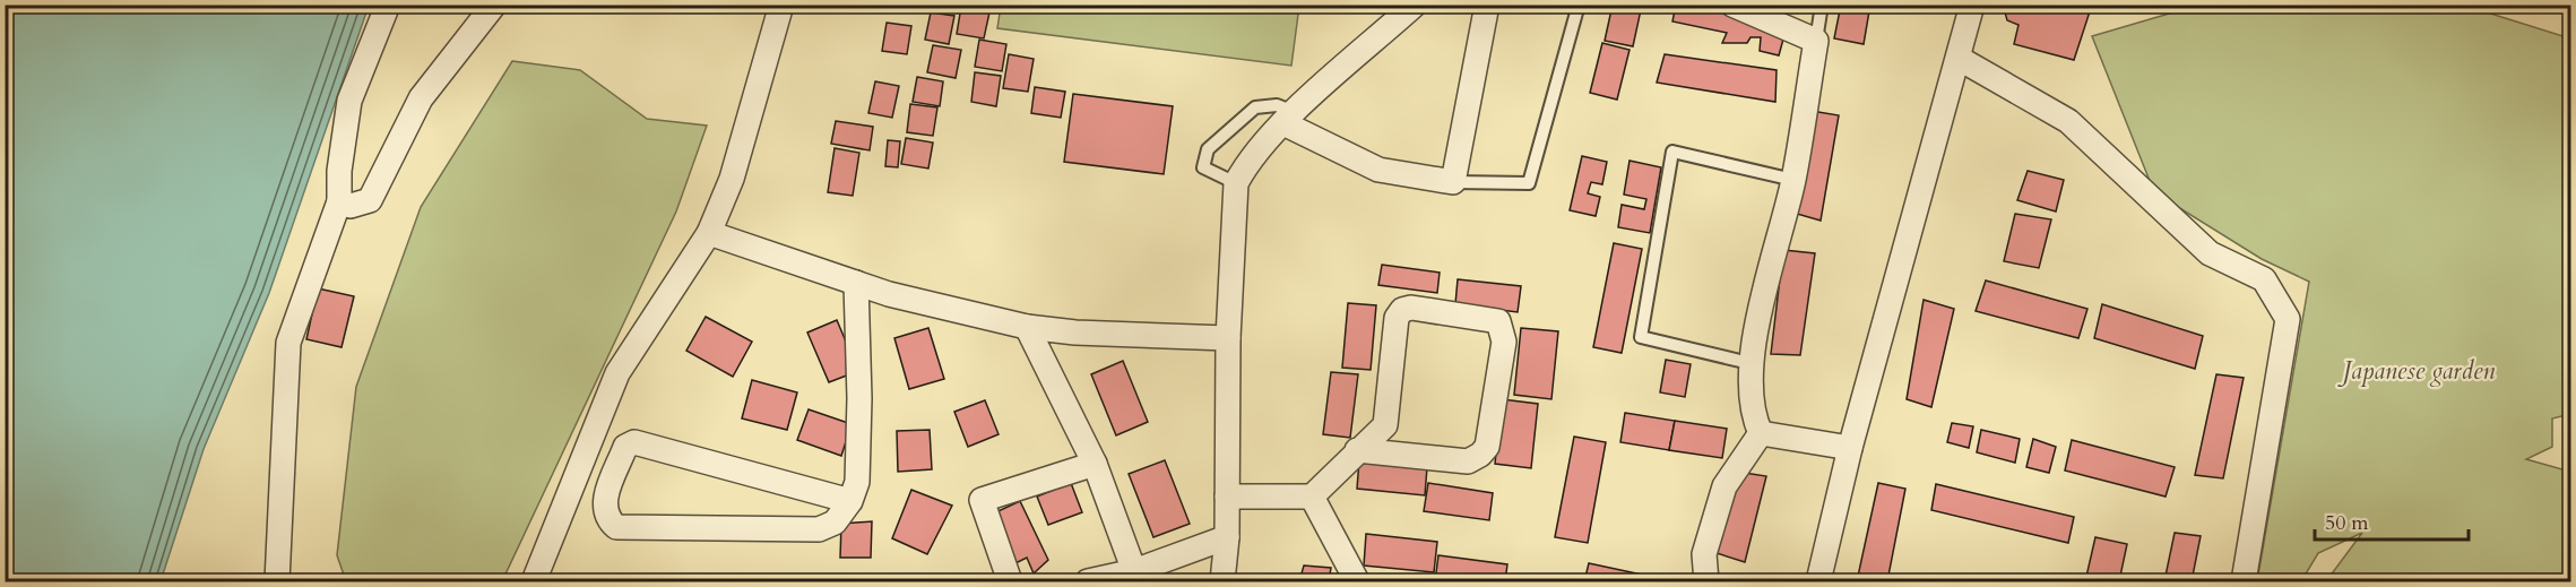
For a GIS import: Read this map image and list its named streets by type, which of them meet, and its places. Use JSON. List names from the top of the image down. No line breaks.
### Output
{"parks":["Japanese garden"],"scale_bar":"50 m"}
